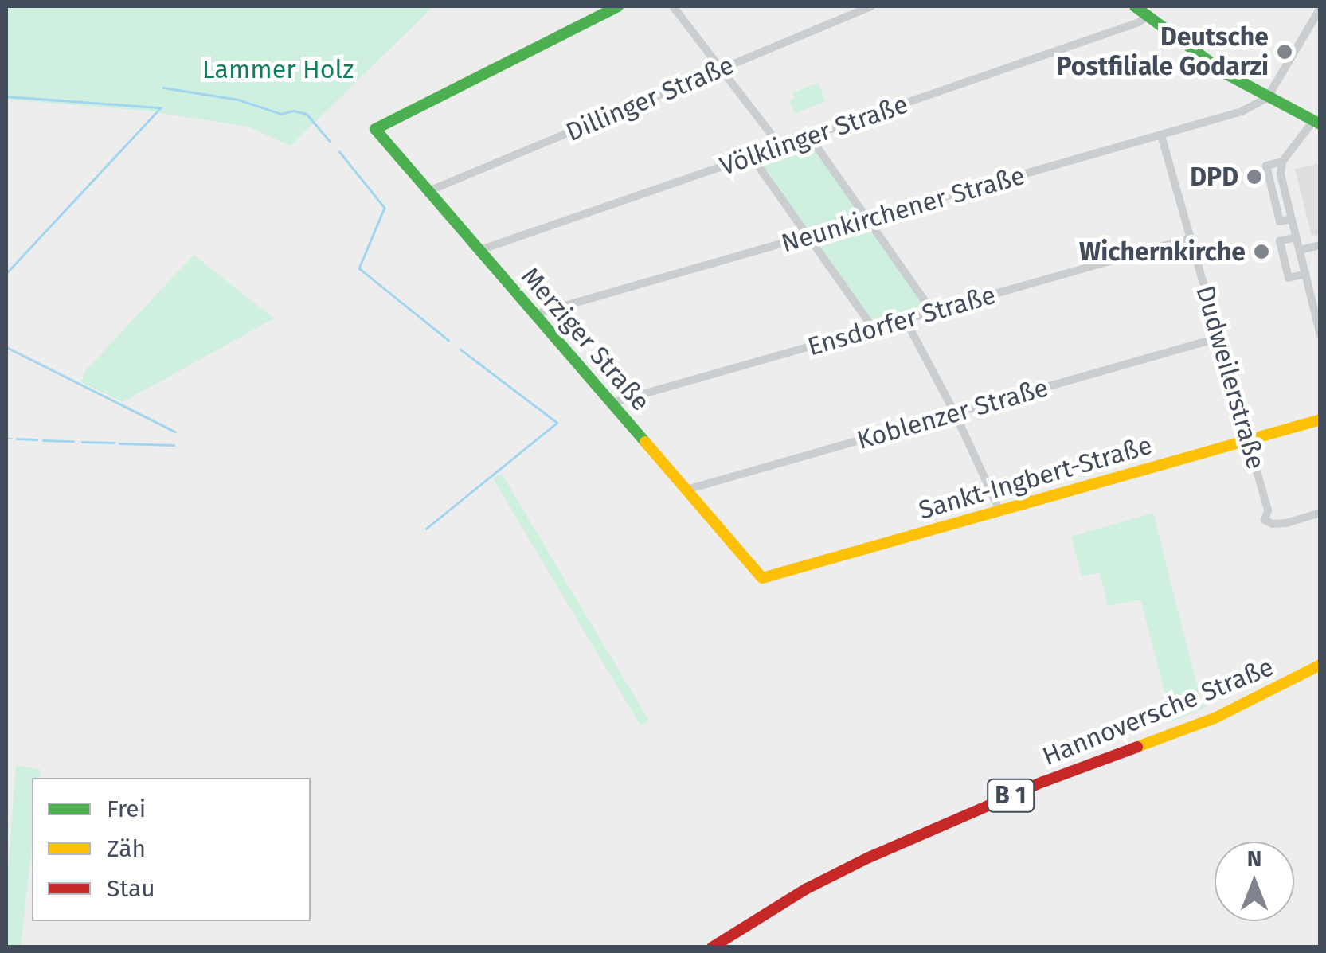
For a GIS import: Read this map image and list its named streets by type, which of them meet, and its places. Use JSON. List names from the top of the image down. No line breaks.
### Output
{"streets":{"street":["Dillinger Straße","Völklinger Straße","Neunkirchener Straße","Ensdorfer Straße","Merziger Straße","Dudweilerstraße","Koblenzer Straße","Sankt-Ingbert-Straße","Hannoversche Straße","B 1"]},"crossings":[["Dillinger Straße","Merziger Straße"],["Völklinger Straße","Merziger Straße"],["Neunkirchener Straße","Merziger Straße"],["Neunkirchener Straße","Dudweilerstraße"],["Ensdorfer Straße","Merziger Straße"],["Ensdorfer Straße","Dudweilerstraße"],["Merziger Straße","Koblenzer Straße"],["Merziger Straße","Sankt-Ingbert-Straße"],["Dudweilerstraße","Koblenzer Straße"],["Dudweilerstraße","Sankt-Ingbert-Straße"]],"parks":["Lammer Holz"],"places":["Deutsche Postfiliale Godarzi","DPD","Wichernkirche"],"legend":["Frei","Zäh","Stau"],"north":"top"}
